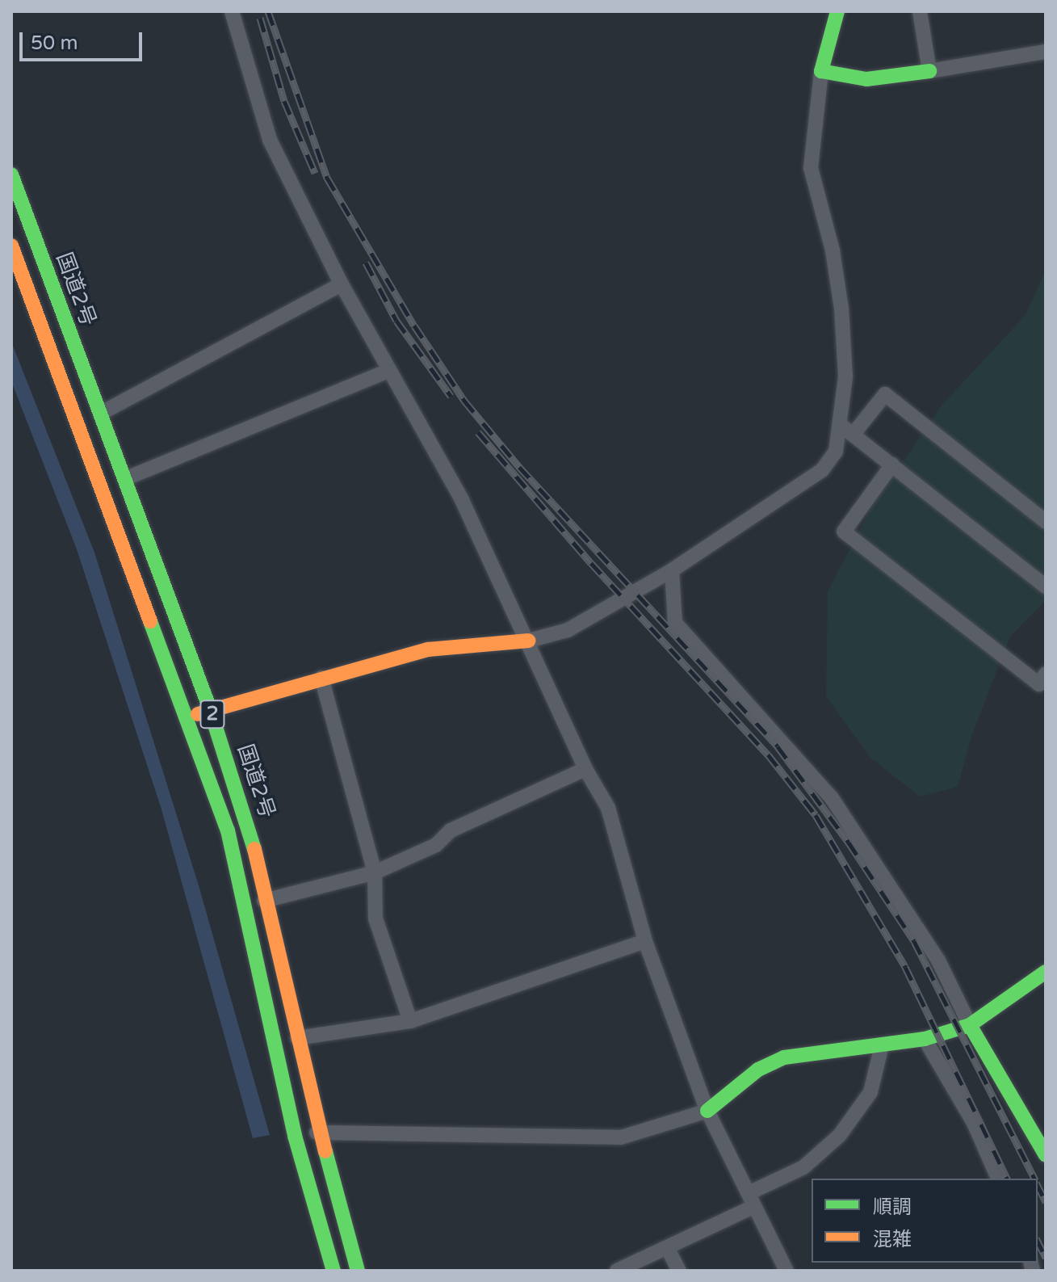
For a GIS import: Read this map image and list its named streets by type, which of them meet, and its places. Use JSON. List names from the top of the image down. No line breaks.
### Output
{"streets":{"main road":["国道2号","2"]},"legend":["順調","混雑"],"scale_bar":"50 m"}
